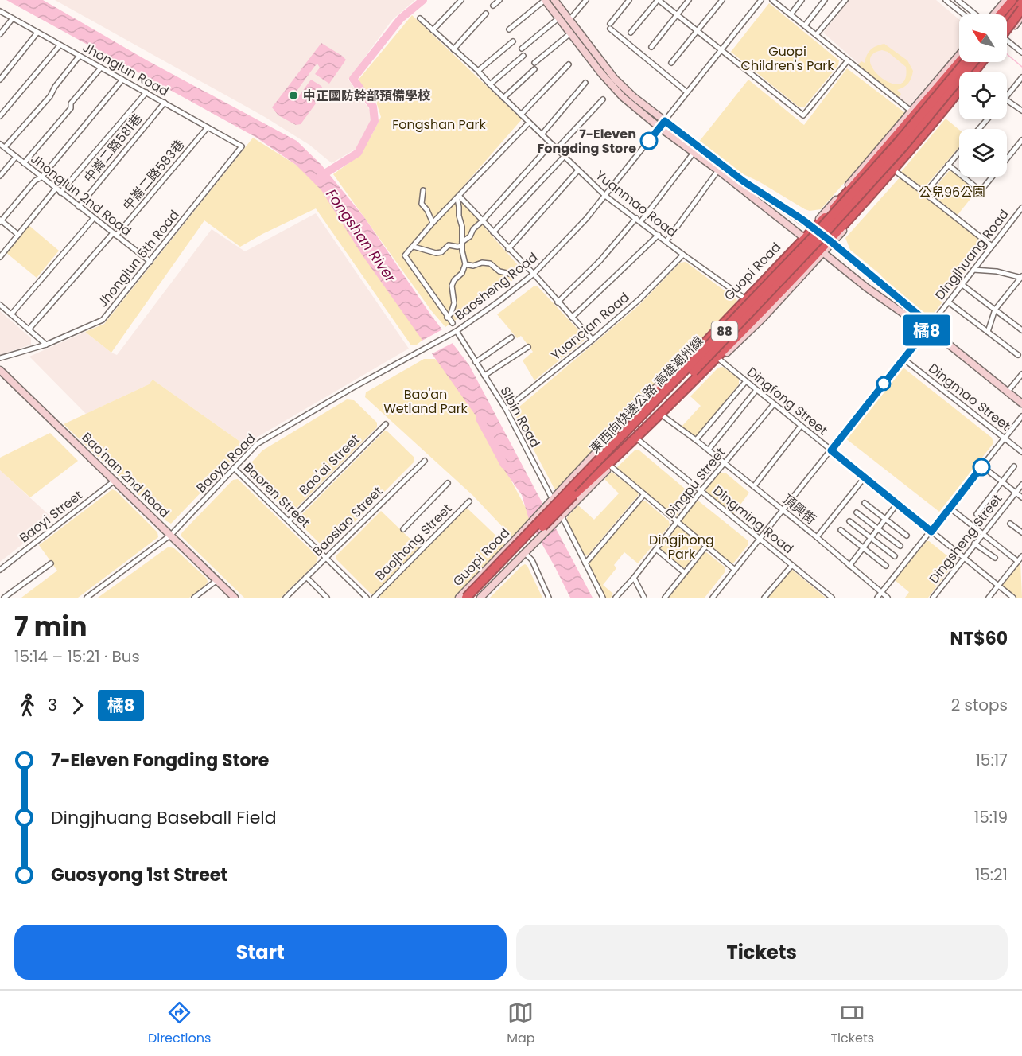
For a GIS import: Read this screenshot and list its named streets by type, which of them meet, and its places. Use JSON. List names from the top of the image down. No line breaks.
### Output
{"streets":{"highway":["88","東西向快速公路 高雄潮州線"],"main road":["Guopi Road","Bao'nan 2nd Road"],"street":["Jhonglun Road","中崙二路581巷","中崙二路583巷","Jhonglun 2nd Road","Yuanmao Road","Dingjhuang Road","Jhonglun 5th Road","Baosheng Road","Yuancian Road","Dingmao Street","Dingfong Street","Sibin Road","Baoya Road","Bao'ai Street","Dingpu Street","Baoren Street","頂興街","Baoyi Street","Dingming Road","Baosiao Street","Dingsheng Street","Baojhong Street"]},"crossings":[["Jhonglun Road","中崙二路581巷"],["Jhonglun Road","中崙二路583巷"],["Jhonglun Road","Jhonglun 5th Road"],["中崙二路581巷","Jhonglun 2nd Road"],["中崙二路583巷","Jhonglun 2nd Road"],["Jhonglun 2nd Road","Jhonglun 5th Road"],["Yuanmao Road","Guopi Road"],["Yuanmao Road","Baosheng Road"],["Yuanmao Road","Yuancian Road"],["Dingjhuang Road","Dingmao Street"],["Dingjhuang Road","Dingfong Street"],["Dingjhuang Road","頂興街"],["Dingjhuang Road","Dingming Road"],["Guopi Road","東西向快速公路 高雄潮州線"],["Guopi Road","Sibin Road"],["Baosheng Road","Sibin Road"],["Baosheng Road","Baoya Road"],["Yuancian Road","Sibin Road"],["東西向快速公路 高雄潮州線","Sibin Road"],["Dingfong Street","Dingpu Street"],["Dingfong Street","Dingsheng Street"],["Baoya Road","Bao'nan 2nd Road"],["Baoya Road","Baoren Street"],["Bao'ai Street","Baoren Street"],["Bao'nan 2nd Road","Baoyi Street"],["Dingpu Street","頂興街"],["Dingpu Street","Dingming Road"],["Baoren Street","Baosiao Street"]],"water":["Fongshan River"],"parks":["Guopi Children's Park","Fongshan Park","公兒96公園","Bao'an Wetland Park","Dingjhong Park"],"places":["中正國防幹部預備學校","7-Eleven Fongding Store"],"lines":["bus line 橘8"],"north":"top left","page":{"on_map":"橘8","heading":["7 min","15:14 – 15:21 · Bus","NT$60"],"legs":["3","橘8","2 stops"],"list":[{"name":"7-Eleven Fongding Store","value":"15:17"},{"name":"Dingjhuang Baseball Field","value":"15:19"},{"name":"Guosyong 1st Street","value":"15:21"}],"buttons":["Start","Tickets"],"tabs":["Directions","Map","Tickets"]}}
